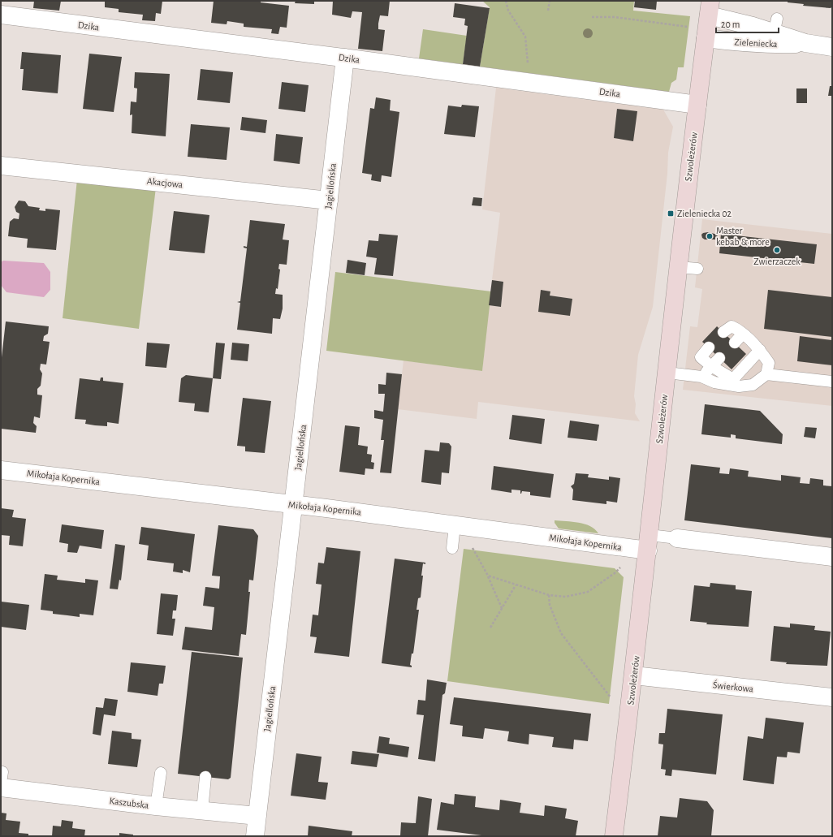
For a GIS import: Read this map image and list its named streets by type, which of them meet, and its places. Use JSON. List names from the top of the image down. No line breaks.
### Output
{"streets":{"street":["Dzika","Zieleniecka","Szwoleżerów","Akacjowa","Jagiellońska","Mikołaja Kopernika","Świerkowa","Kaszubska"]},"crossings":[["Dzika","Szwoleżerów"],["Dzika","Jagiellońska"],["Zieleniecka","Szwoleżerów"],["Szwoleżerów","Mikołaja Kopernika"],["Szwoleżerów","Świerkowa"],["Akacjowa","Jagiellońska"],["Jagiellońska","Mikołaja Kopernika"],["Jagiellońska","Kaszubska"]],"places":{"transit":["Zieleniecka 02"],"other":["Master kebab & more","Zwierzaczek"]},"scale_bar":"20 m"}
